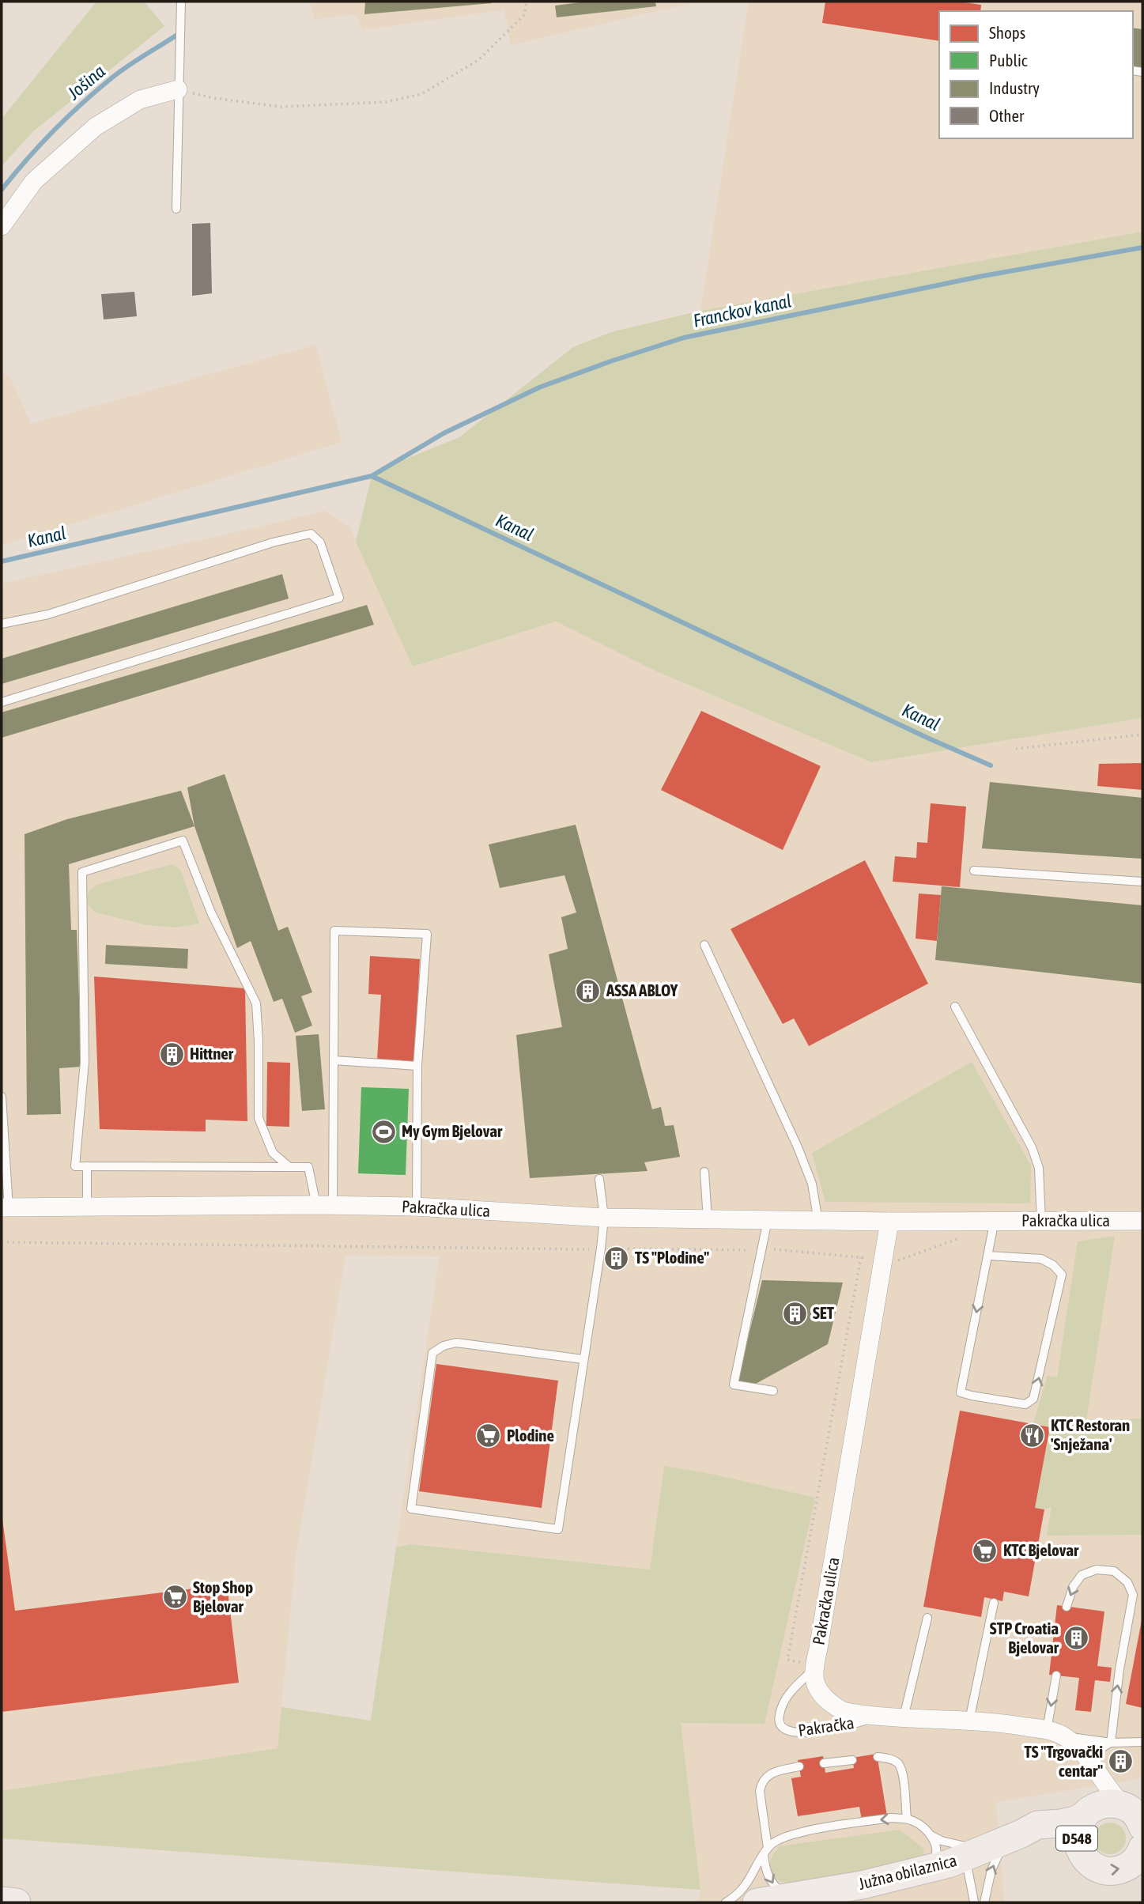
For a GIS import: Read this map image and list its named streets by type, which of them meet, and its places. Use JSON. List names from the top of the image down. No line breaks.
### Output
{"streets":{"main road":["D548","Južna obilaznica"],"street":["Pakračka ulica"],"lane":["Pakračka"]},"crossings":[["Pakračka ulica","Pakračka"],["D548","Južna obilaznica"]],"water":["Jošina","Franckov kanal","Kanal"],"places":{"building":["ASSA ABLOY","Hittner","TS \"Plodine\"","SET","STP Croatia Bjelovar","TS \"Trgovački centar\""],"sports":["My Gym Bjelovar"],"restaurant":["KTC Restoran 'Snježana'"],"supermarket":["Plodine","KTC Bjelovar","Stop Shop Bjelovar"]},"legend":["Shops","Public","Industry","Other"]}
